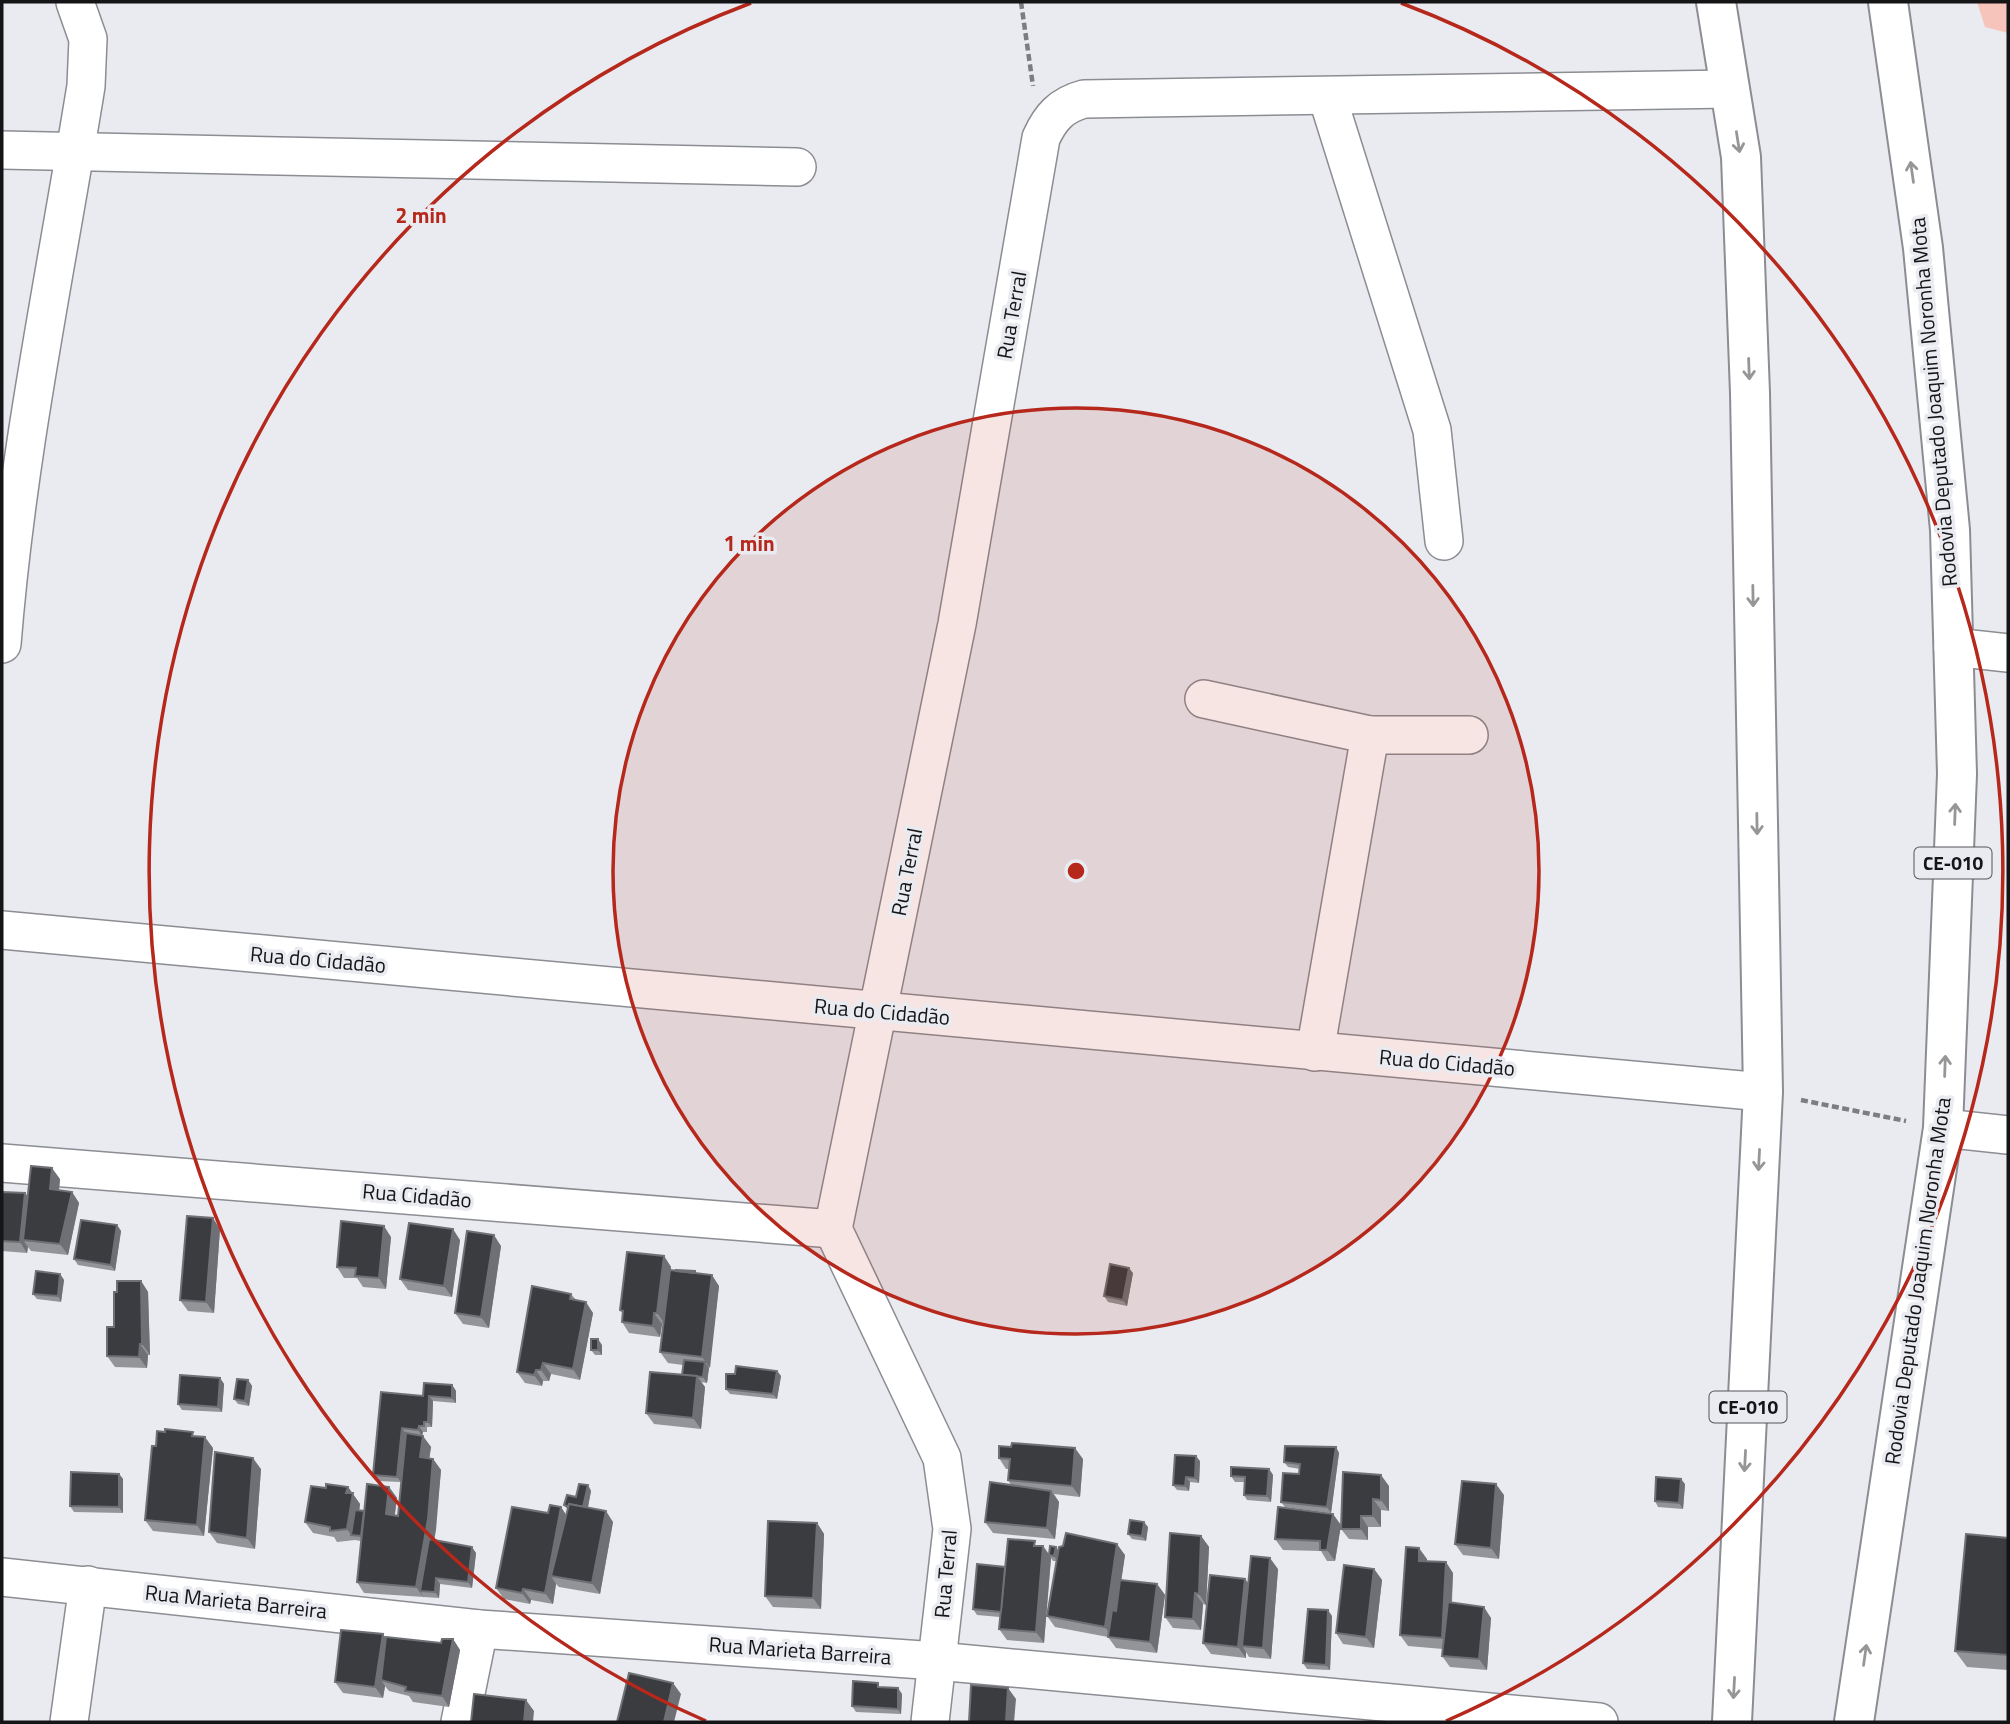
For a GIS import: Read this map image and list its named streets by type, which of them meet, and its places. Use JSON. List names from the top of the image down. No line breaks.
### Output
{"streets":{"highway":["Rodovia Deputado Joaquim Noronha Mota","CE-010"],"street":["Rua Terral","Rua do Cidadão","Rua Cidadão","Rua Marieta Barreira"]},"crossings":[["Rua Terral","Rua do Cidadão"],["Rua Terral","Rua Cidadão"],["Rua Terral","Rua Marieta Barreira"],["CE-010","Rua do Cidadão"]],"rings":["2 min","1 min"]}
